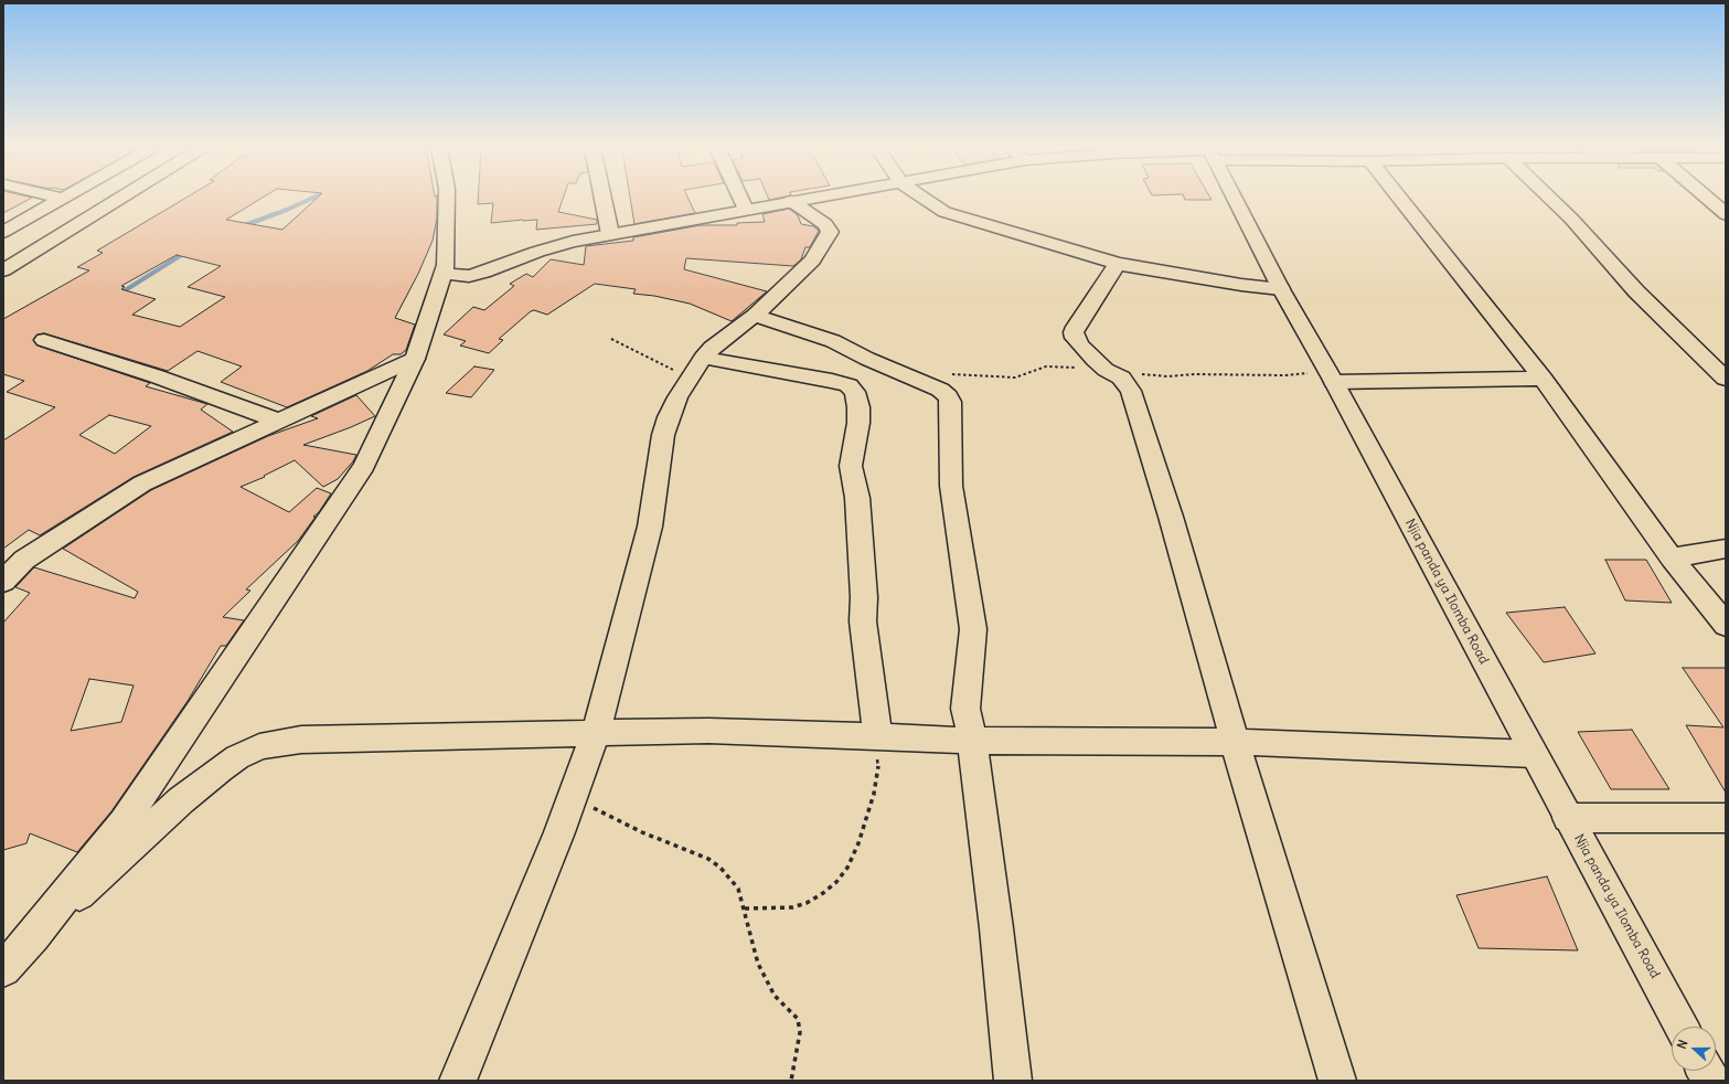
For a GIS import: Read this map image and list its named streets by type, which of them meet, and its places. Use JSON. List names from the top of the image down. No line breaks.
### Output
{"streets":{"main road":["Njia panda ya Ilomba Road"]},"north":"left"}
